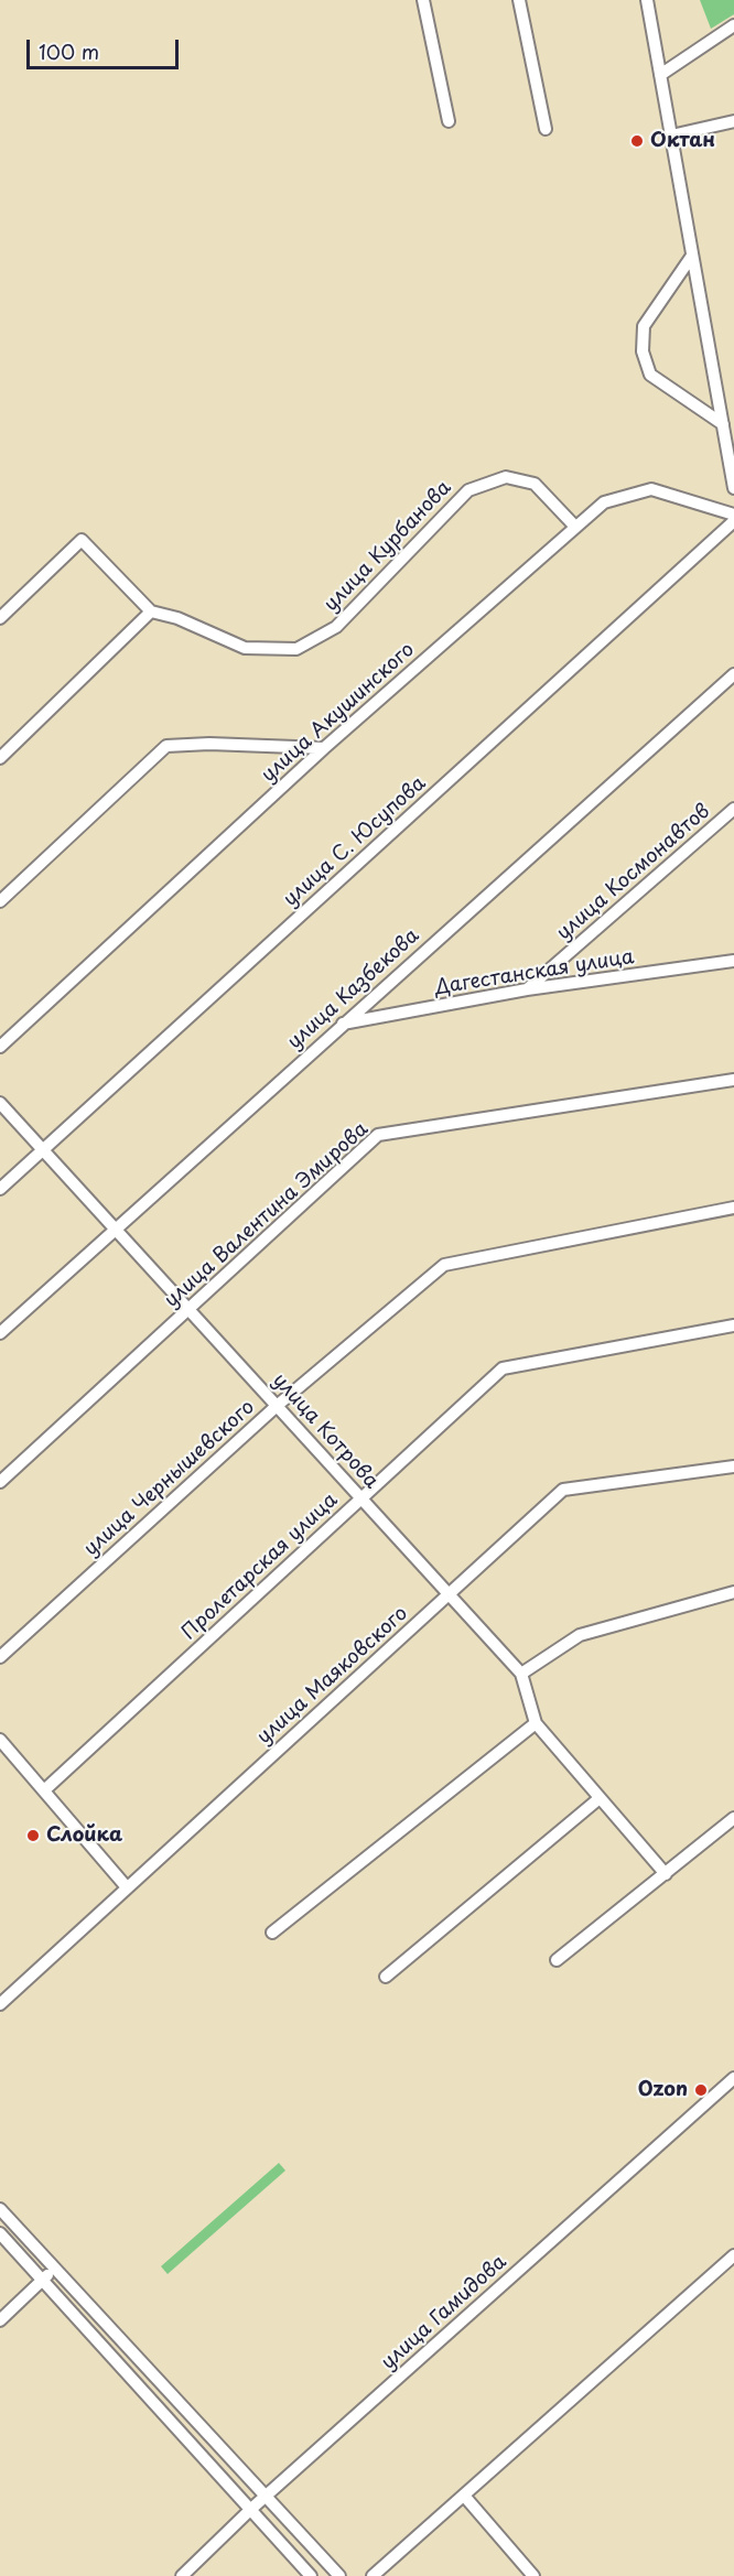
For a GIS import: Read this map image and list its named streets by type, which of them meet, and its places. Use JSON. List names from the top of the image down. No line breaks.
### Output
{"streets":{"street":["улица Курбанова","улица Акушинского","улица С. Юсупова","улица Космонавтов","Дагестанская улица","улица Казбекова","улица Валентина Эмирова","улица Котрова","улица Чернышевского","Пролетарская улица","улица Маяковского","улица Гамидова"]},"crossings":[["улица Курбанова","улица Акушинского"],["улица С. Юсупова","улица Котрова"],["улица Космонавтов","Дагестанская улица"],["Дагестанская улица","улица Казбекова"],["улица Казбекова","улица Котрова"],["улица Валентина Эмирова","улица Котрова"],["улица Котрова","улица Чернышевского"],["улица Котрова","Пролетарская улица"],["улица Котрова","улица Маяковского"]],"places":["Октан","Слойка","Ozon"],"scale_bar":"100 m"}
